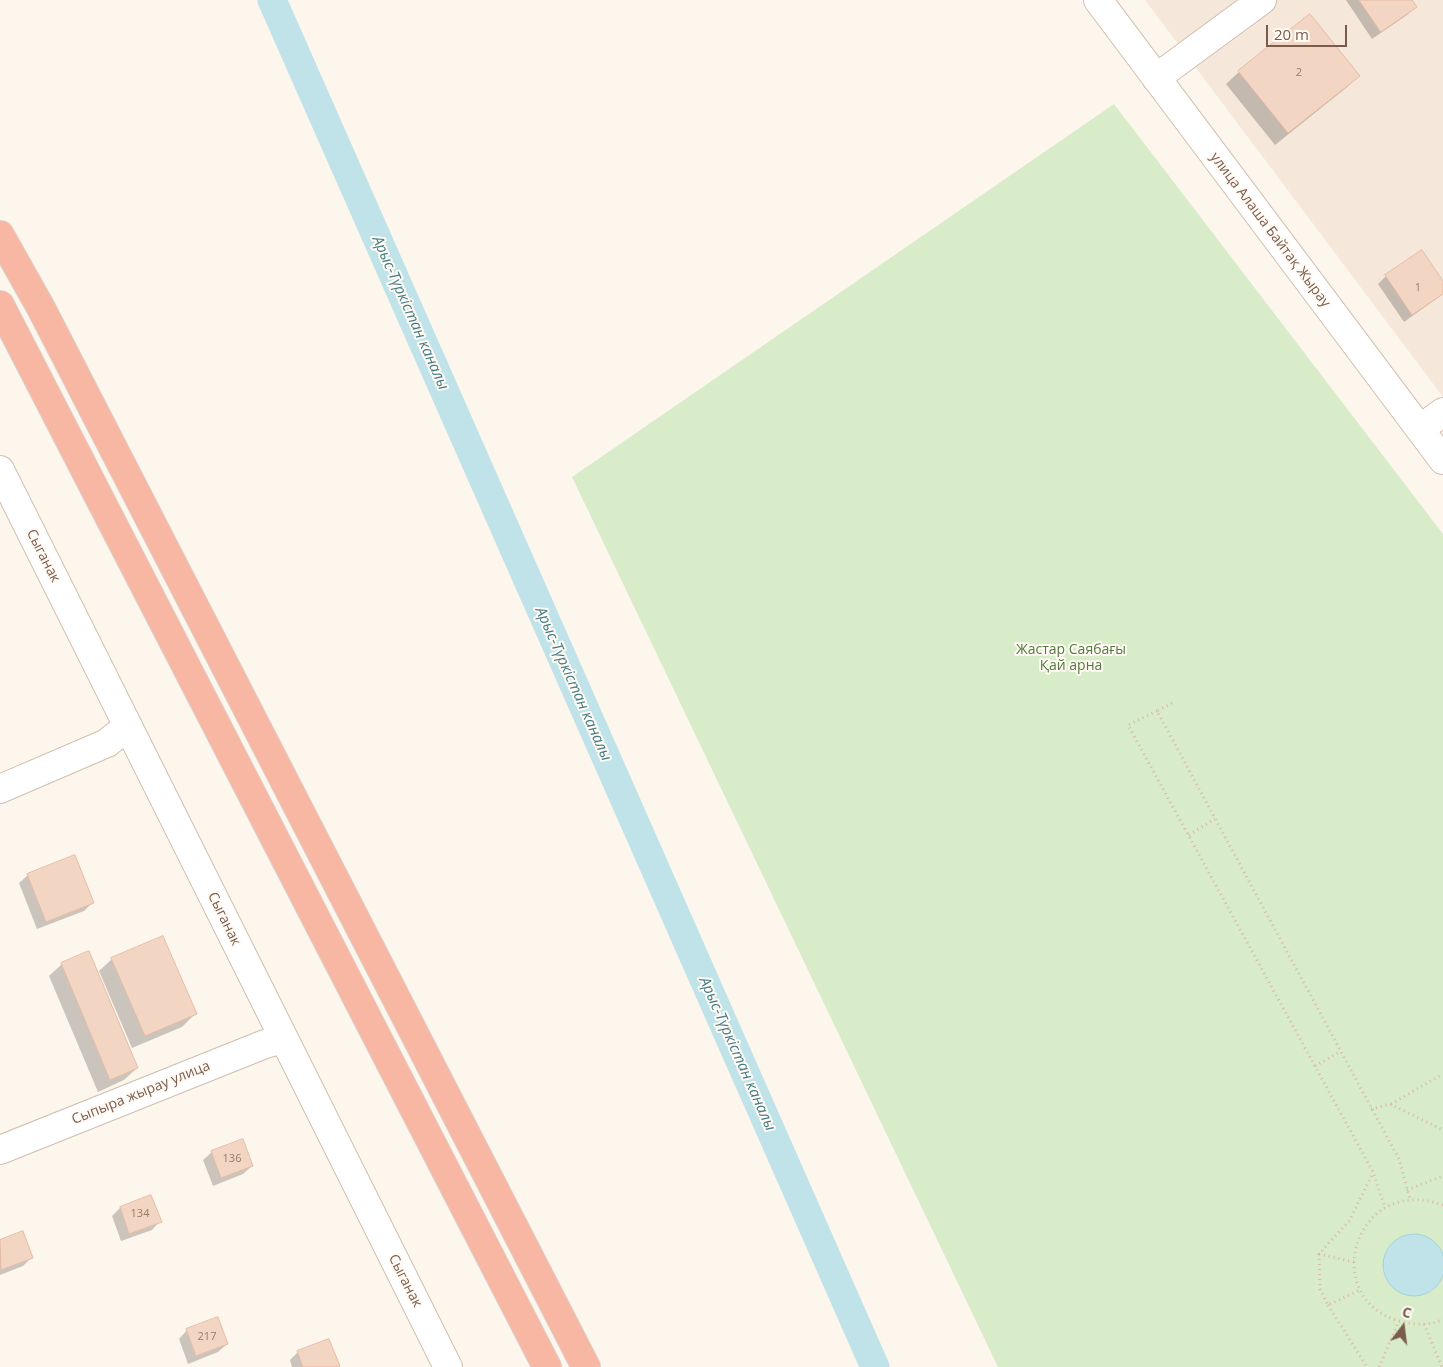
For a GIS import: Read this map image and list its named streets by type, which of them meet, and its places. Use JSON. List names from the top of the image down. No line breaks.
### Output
{"streets":{"street":["улица Алаша Байтақ Жырау","Сыганак","Сыпыра жырау улица"]},"crossings":[["Сыганак","Сыпыра жырау улица"]],"water":["Арыс-Түркістан каналы"],"parks":["Жастар Саябағы Қай арна"],"house_numbers":["2","1","136","134","217"],"scale_bar":"20 m","north":"top"}
